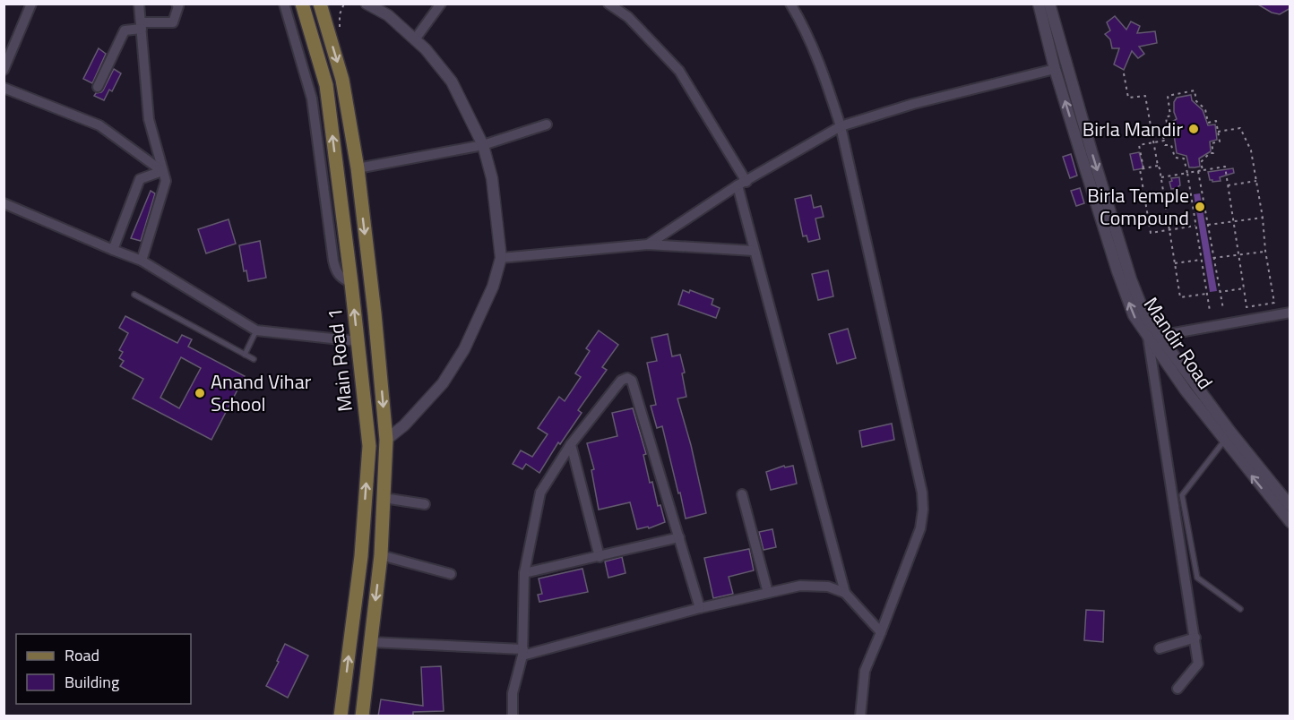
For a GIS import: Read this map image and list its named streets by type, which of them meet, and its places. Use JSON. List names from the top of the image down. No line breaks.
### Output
{"streets":{"main road":["Main Road 1"],"street":["Mandir Road"]},"places":["Birla Mandir","Birla Temple Compound","Anand Vihar School"],"legend":["Road","Building"]}
